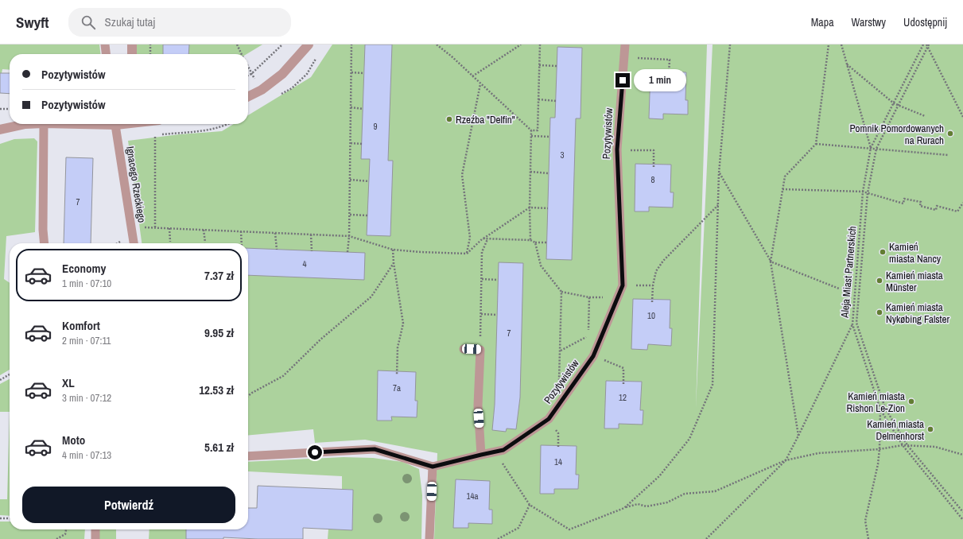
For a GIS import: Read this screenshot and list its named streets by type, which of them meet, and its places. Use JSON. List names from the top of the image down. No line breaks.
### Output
{"streets":{"lane":["Pozytywistów","Ignacego Rzeckiego"],"path":["Aleja Miast Partnerskich"]},"places":["Rzeźba \"Delfin\"","Pomnik Pomordowanych na Rurach","Kamień miasta Nancy","Kamień miasta Münster","Kamień miasta Nykøbing Falster","Kamień miasta Rishon Le-Zion","Kamień miasta Delmenhorst"],"house_numbers":["9","3","8","7","4","10","7","7a","12","14","14a"],"page":{"header":"Swyft","search":"Szukaj tutaj","nav":["Mapa","Warstwy","Udostępnij"],"banner":["Pozytywistów","Pozytywistów"],"bubble":"1 min","list":[{"name":"Economy","note":"1 min · 07:10","value":"7.37 zł"},{"name":"Komfort","note":"2 min · 07:11","value":"9.95 zł"},{"name":"XL","note":"3 min · 07:12","value":"12.53 zł"},{"name":"Moto","note":"4 min · 07:13","value":"5.61 zł"}],"buttons":"Potwierdź"}}
